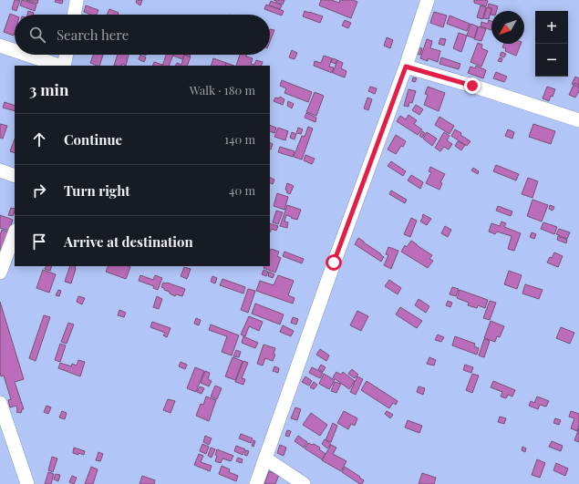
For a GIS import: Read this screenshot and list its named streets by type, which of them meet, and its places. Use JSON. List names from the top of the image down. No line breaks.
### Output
{"north":"bottom left","page":{"map_buttons":["+","−"],"search":"Search here","heading":["3 min","Walk · 180 m"],"list":[["Continue","140 m"],["Turn right","40 m"],"Arrive at destination"]}}
